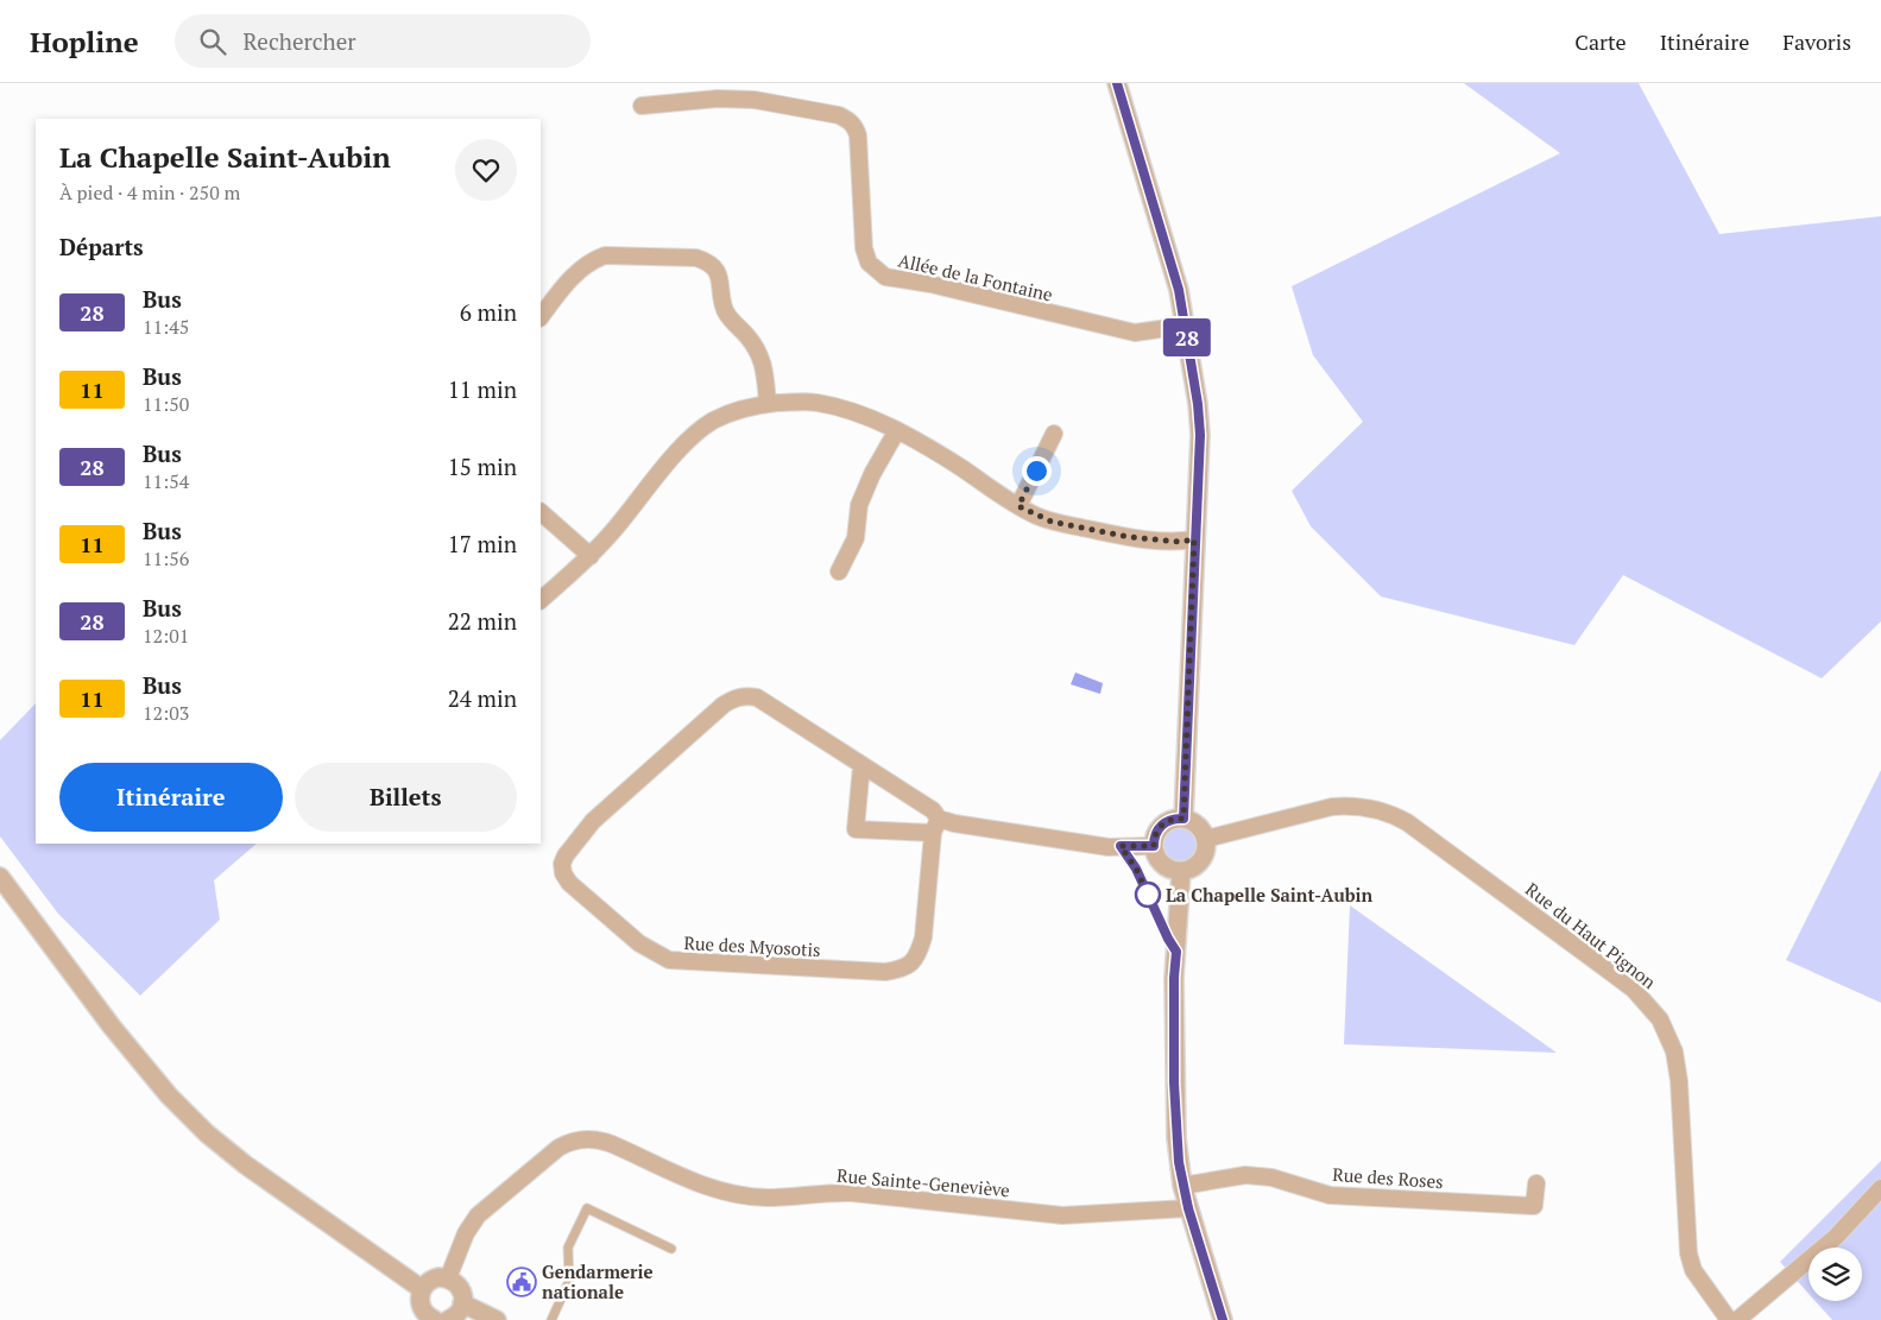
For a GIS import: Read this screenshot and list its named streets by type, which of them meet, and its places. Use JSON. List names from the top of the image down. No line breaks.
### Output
{"streets":{"street":["Allée de la Fontaine","Rue du Haut Pignon","Rue des Myosotis","Rue des Roses","Rue Sainte-Geneviève"]},"crossings":[["Rue du Haut Pignon","Rue des Myosotis"]],"places":{"other":["La Chapelle Saint-Aubin"],"public building":["Gendarmerie nationale"]},"lines":["bus line 28"],"page":{"header":"Hopline","search":"Rechercher","nav":["Carte","Itinéraire","Favoris"],"on_map":"28","heading":[["La Chapelle Saint-Aubin","À pied · 4 min · 250 m"],"Départs"],"list":[{"mark":"28","name":"Bus","note":"11:45","value":"6 min"},{"mark":"11","name":"Bus","note":"11:50","value":"11 min"},{"mark":"28","name":"Bus","note":"11:54","value":"15 min"},{"mark":"11","name":"Bus","note":"11:56","value":"17 min"},{"mark":"28","name":"Bus","note":"12:01","value":"22 min"},{"mark":"11","name":"Bus","note":"12:03","value":"24 min"}],"buttons":["Itinéraire","Billets"]}}
